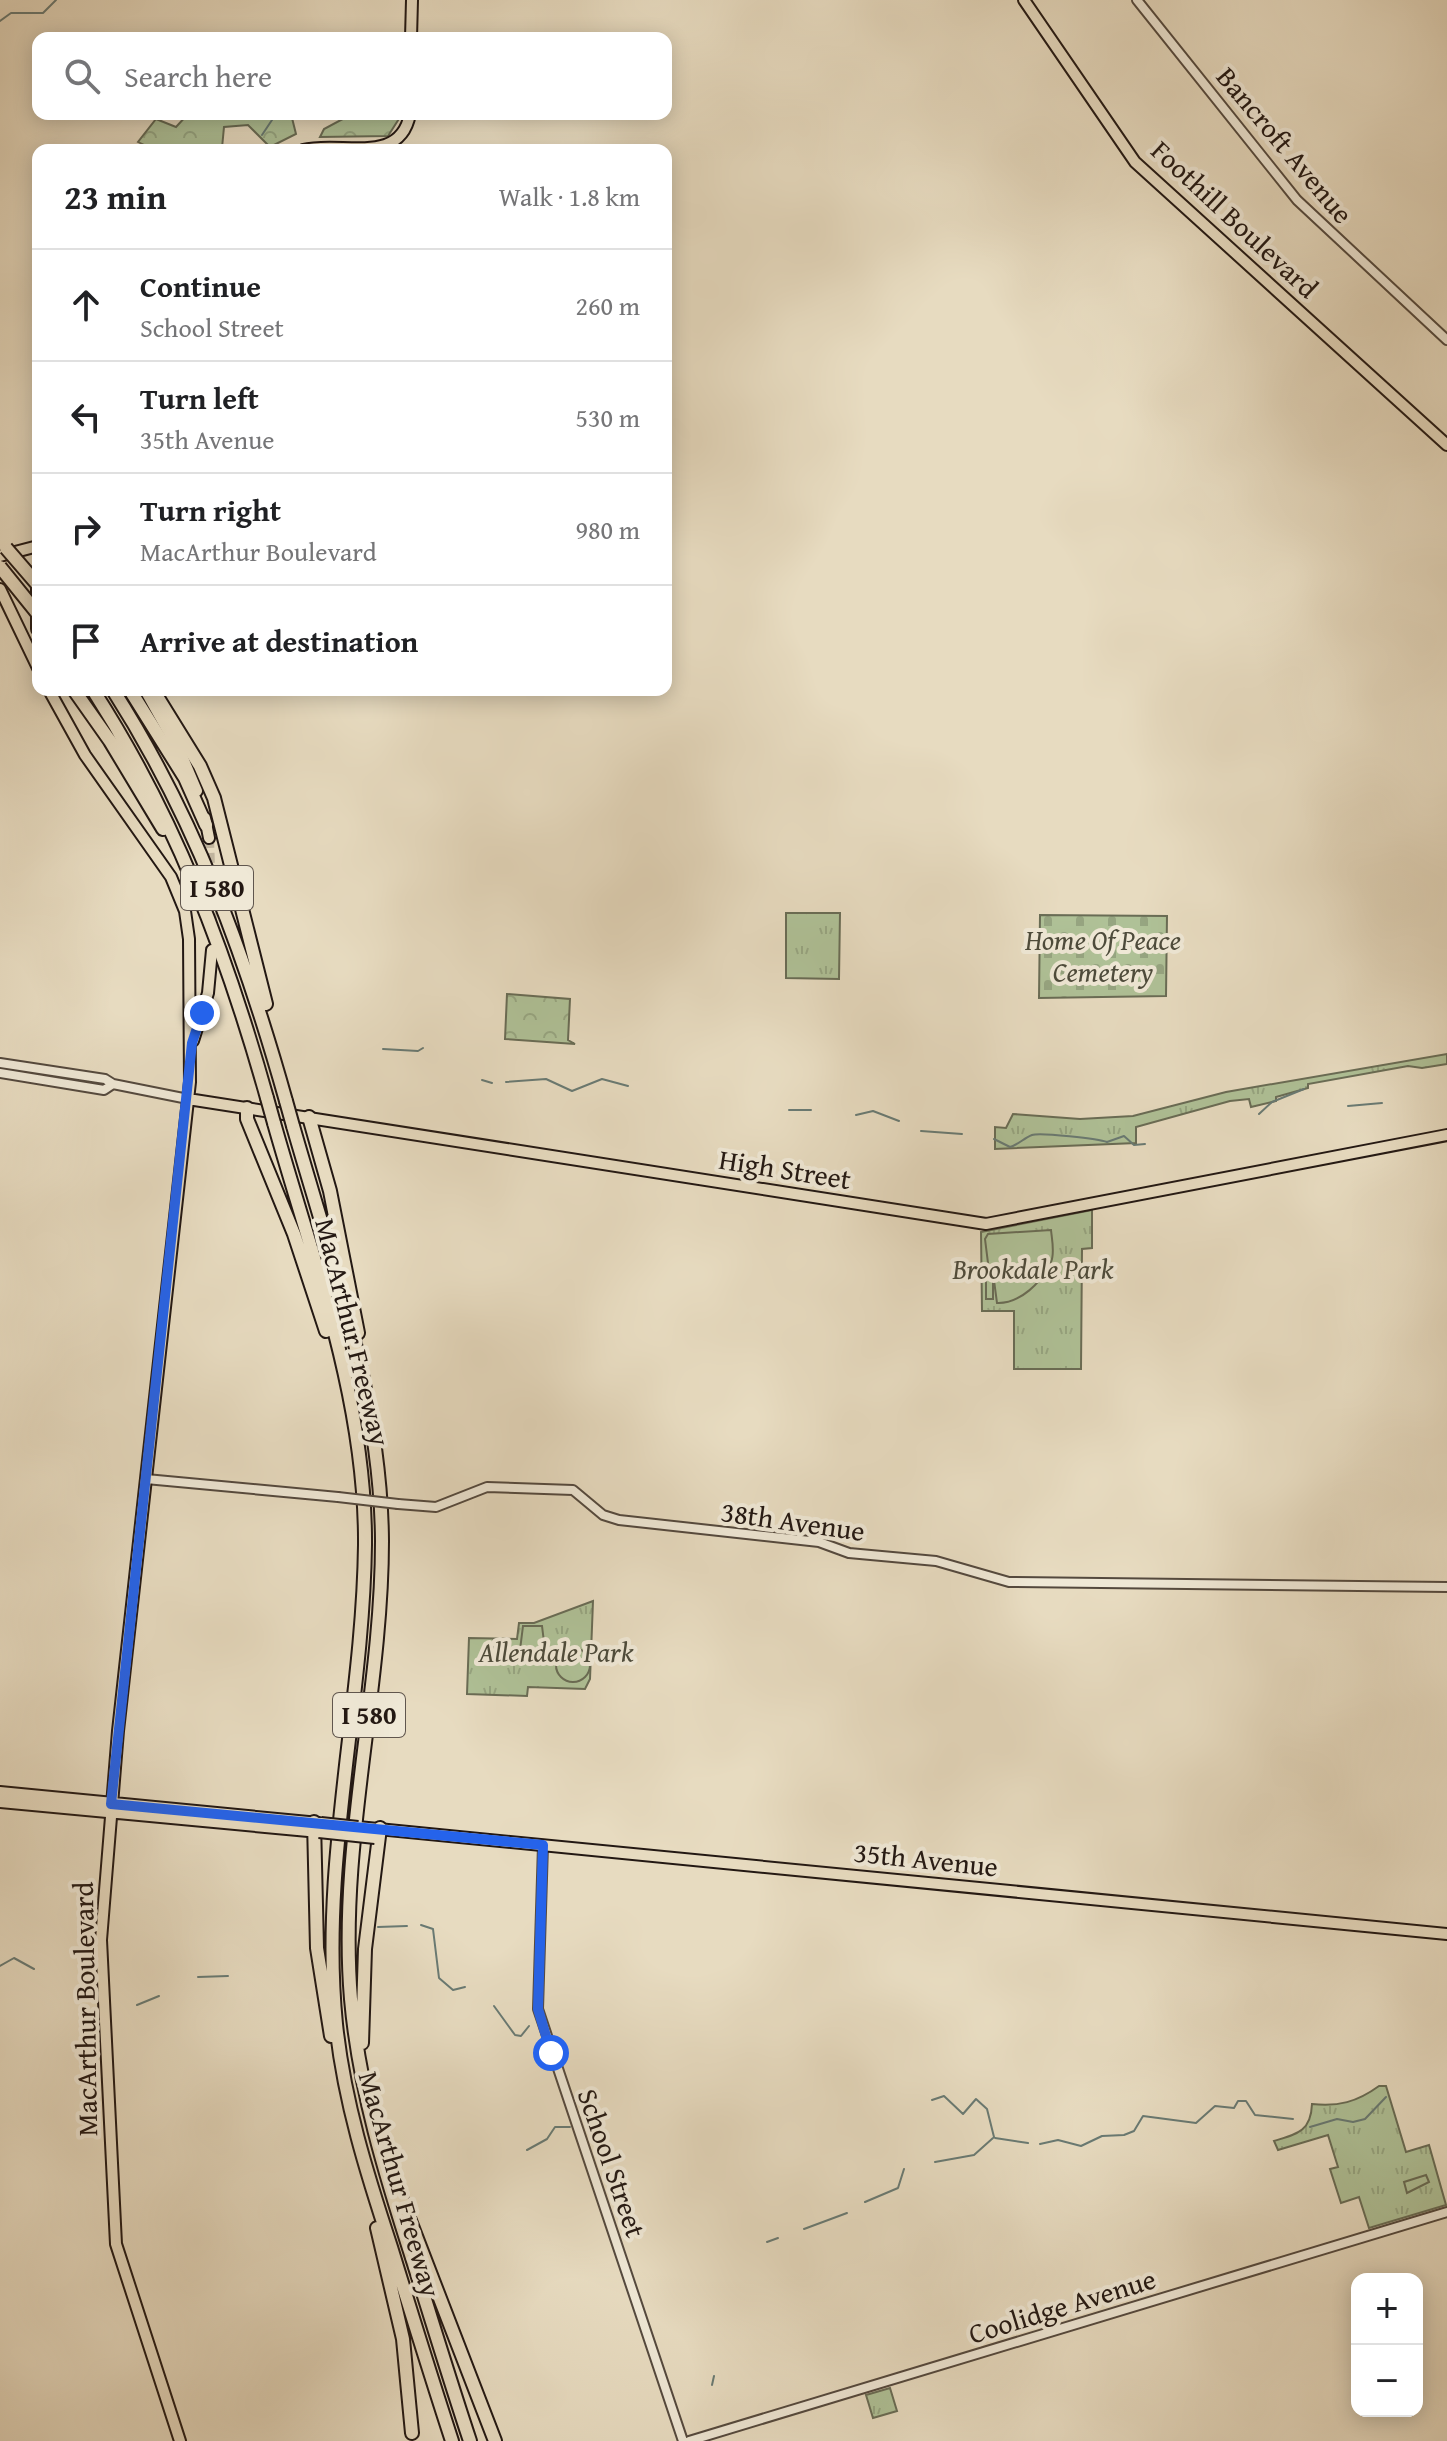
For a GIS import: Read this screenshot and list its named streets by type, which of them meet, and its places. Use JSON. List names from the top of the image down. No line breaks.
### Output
{"streets":{"highway":["I 580","MacArthur Freeway"],"main road":["Foothill Boulevard","High Street","35th Avenue","MacArthur Boulevard"],"street":["Bancroft Avenue","38th Avenue","School Street","Coolidge Avenue"]},"crossings":[["High Street","MacArthur Boulevard"],["38th Avenue","MacArthur Boulevard"],["35th Avenue","MacArthur Boulevard"],["35th Avenue","School Street"],["School Street","Coolidge Avenue"]],"parks":["Home Of Peace Cemetery","Brookdale Park","Allendale Park"],"page":{"search":"Search here","heading":["23 min","Walk · 1.8 km"],"list":[["Continue","School Street","260 m"],["Turn left","35th Avenue","530 m"],["Turn right","MacArthur Boulevard","980 m"],"Arrive at destination"],"map_buttons":["+","−"]}}
